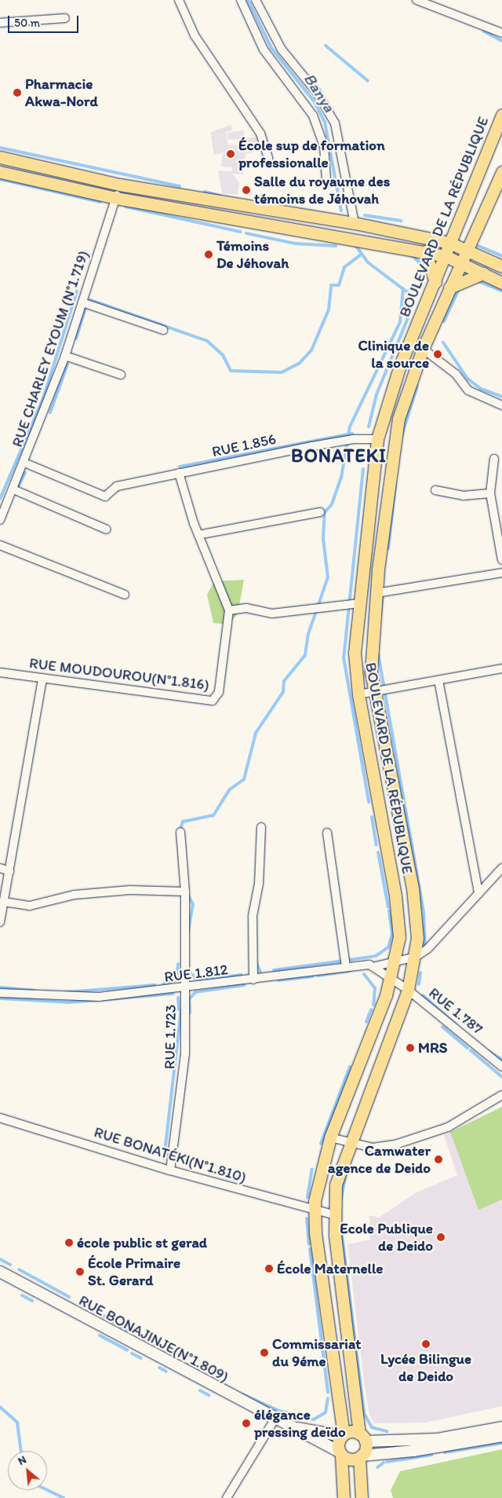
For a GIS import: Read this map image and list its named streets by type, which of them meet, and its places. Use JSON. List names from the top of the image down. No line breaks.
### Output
{"streets":{"main road":["BOULEVARD DE LA RÉPUBLIQUE","RUE BONAJINJE(N°1.809)"],"street":["RUE CHARLEY EYOUM (N°1.719)","RUE 1.856","RUE MOUDOUROU(N°1.816)","RUE 1.812","RUE 1.787","RUE 1.723","RUE BONATÉKI(N°1.810)"]},"crossings":[["BOULEVARD DE LA RÉPUBLIQUE","RUE 1.856"],["BOULEVARD DE LA RÉPUBLIQUE","RUE 1.812"],["BOULEVARD DE LA RÉPUBLIQUE","RUE 1.787"],["BOULEVARD DE LA RÉPUBLIQUE","RUE BONATÉKI(N°1.810)"],["BOULEVARD DE LA RÉPUBLIQUE","RUE BONAJINJE(N°1.809)"],["RUE CHARLEY EYOUM (N°1.719)","RUE 1.856"],["RUE 1.812","RUE 1.723"],["RUE 1.723","RUE BONATÉKI(N°1.810)"]],"districts":["BONATEKI"],"water":["Banya"],"places":["Pharmacie Akwa-Nord","École sup de formation professionalle","Salle du royaume des témoins de Jéhovah","Témoins De Jéhovah","Clinique de la source","MRS","Camwater agence de Deido","Ecole Publique de Deido","école public st gerad","École Maternelle","École Primaire St. Gerard","Lycée Bilingue de Deido","Commissariat du 9éme","élégance pressing deïdo"],"scale_bar":"50 m","north":"top left"}
